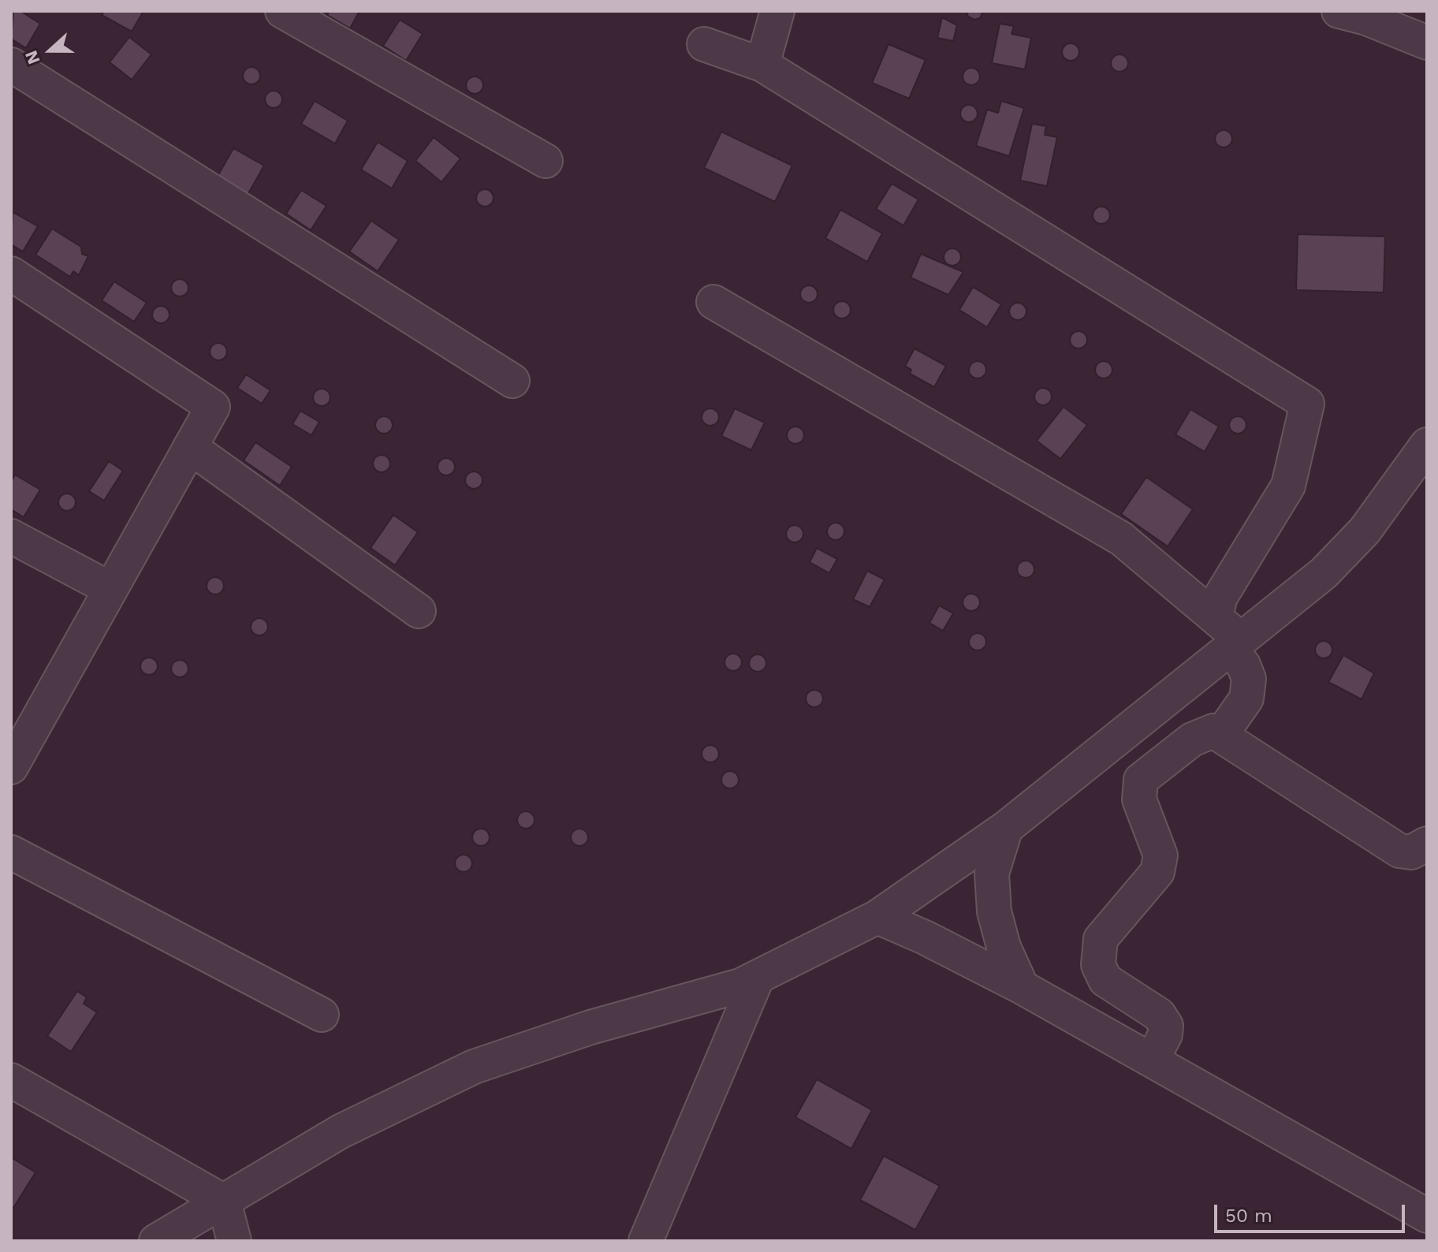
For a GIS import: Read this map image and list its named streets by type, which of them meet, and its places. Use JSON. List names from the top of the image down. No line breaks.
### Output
{"scale_bar":"50 m","north":"left"}
